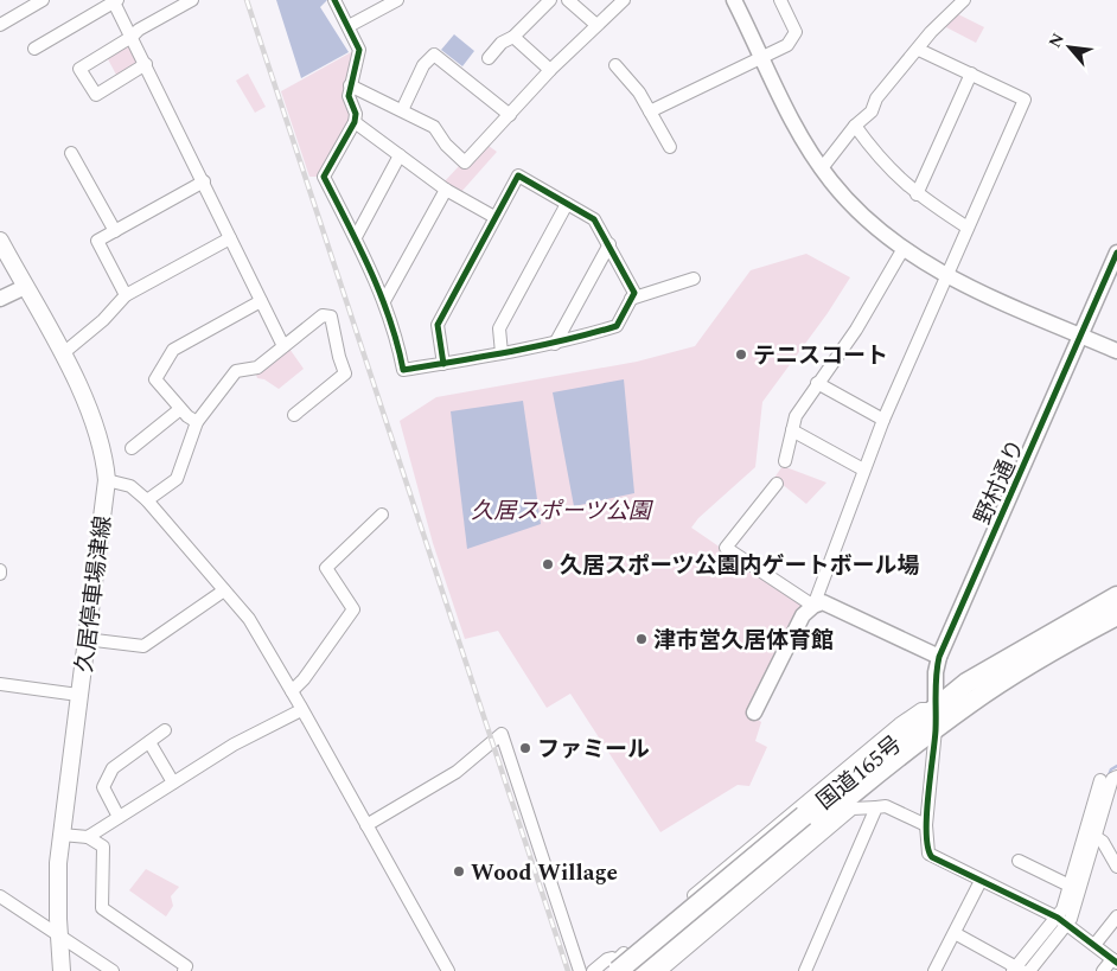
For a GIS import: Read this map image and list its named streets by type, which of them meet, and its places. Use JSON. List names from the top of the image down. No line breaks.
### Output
{"streets":{"highway":["国道165号"],"main road":["久居停車場津線"],"street":["野村通り"]},"crossings":[["野村通り","国道165号"]],"parks":["久居スポーツ公園"],"places":["テニスコート","久居スポーツ公園内ゲートボール場","津市営久居体育館","ファミール","Wood Willage"],"north":"top left"}
